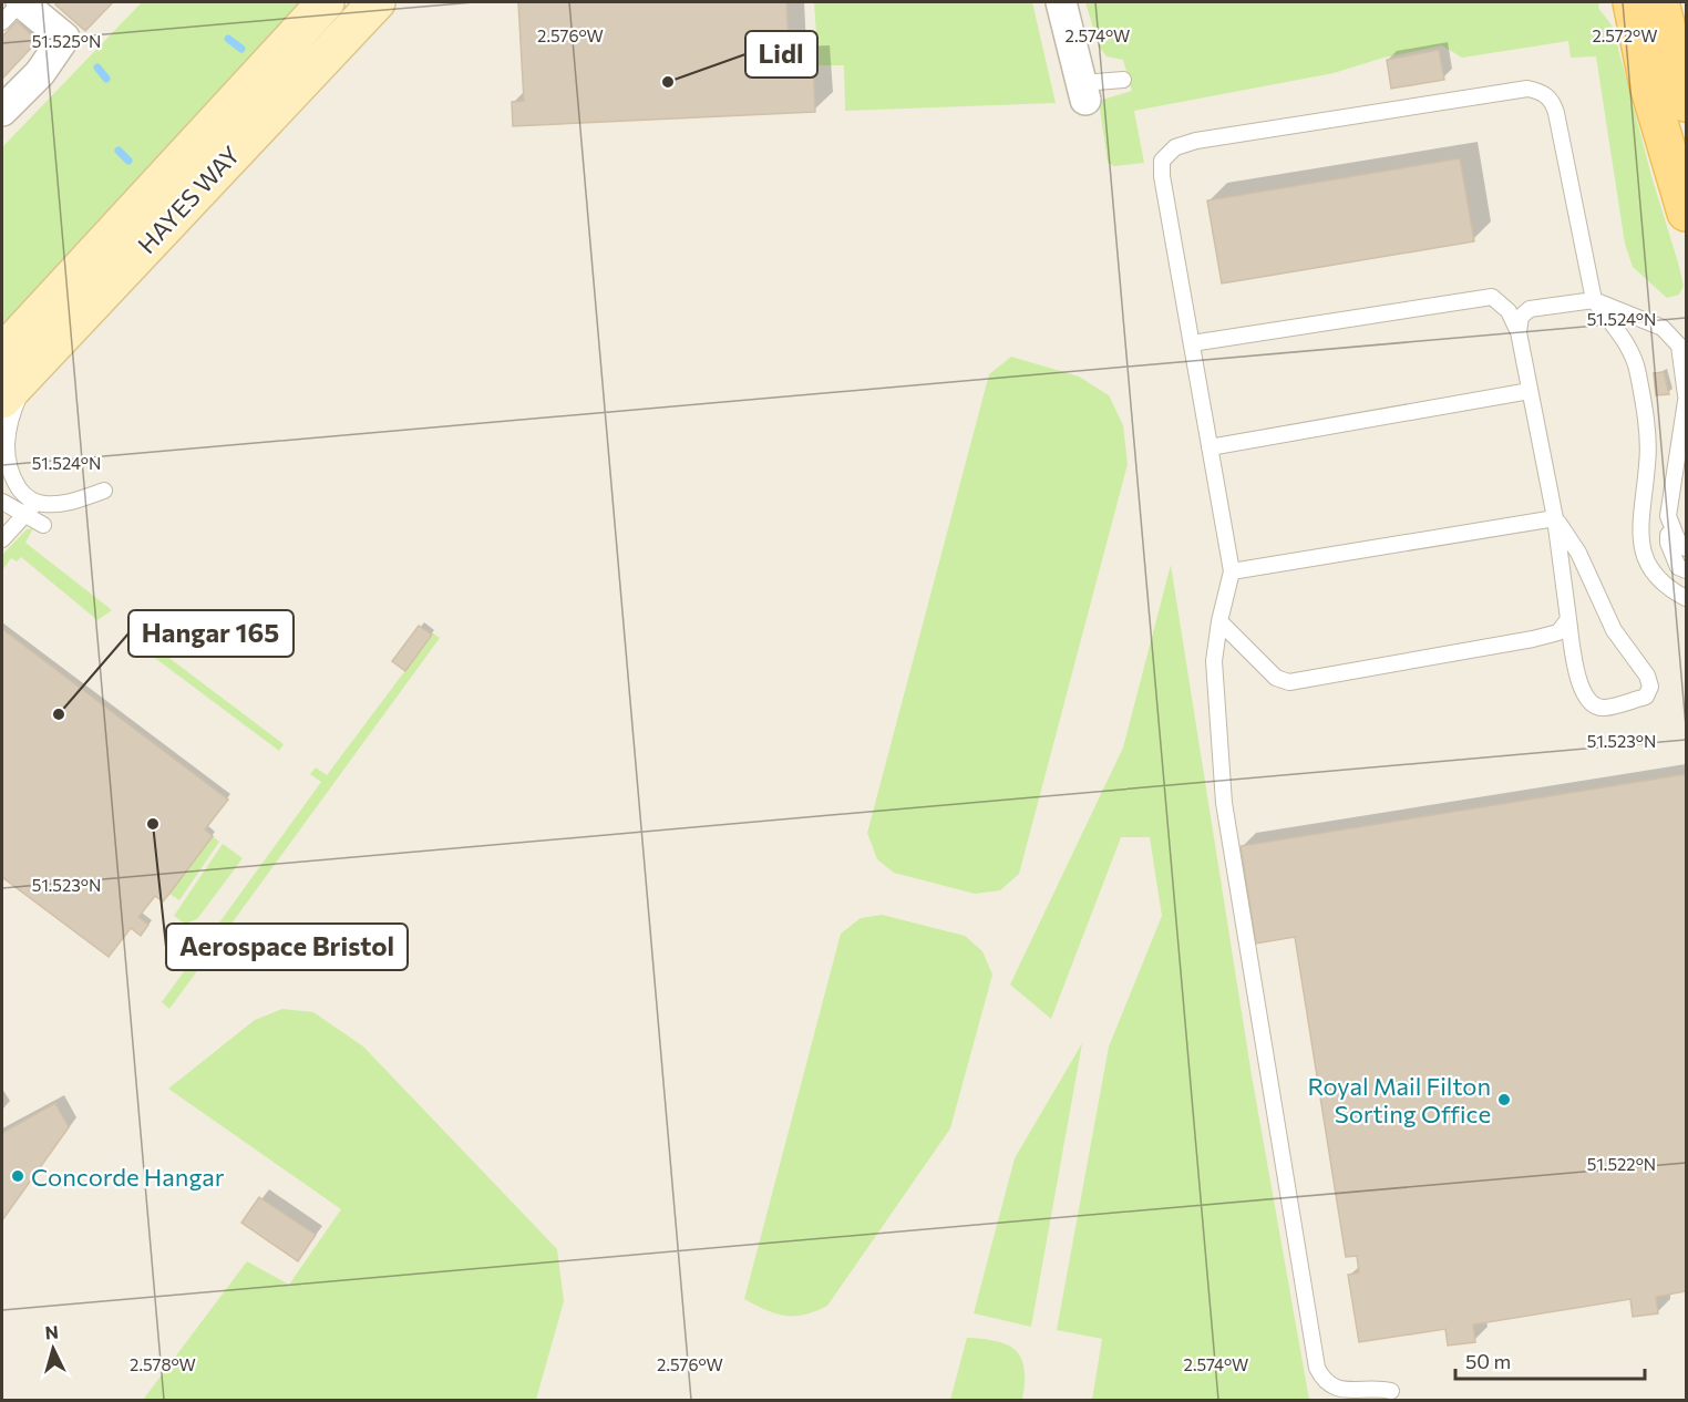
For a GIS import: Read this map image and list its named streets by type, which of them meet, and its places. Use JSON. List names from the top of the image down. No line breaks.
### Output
{"streets":{"street":["HAYES WAY"]},"places":["Lidl","Hangar 165","Aerospace Bristol","Royal Mail Filton Sorting Office","Concorde Hangar"],"scale_bar":"50 m","north":"top","coordinates":["2.576°W","2.574°W","2.572°W","51.525°N","51.524°N","51.523°N","51.522°N","2.578°W"]}
